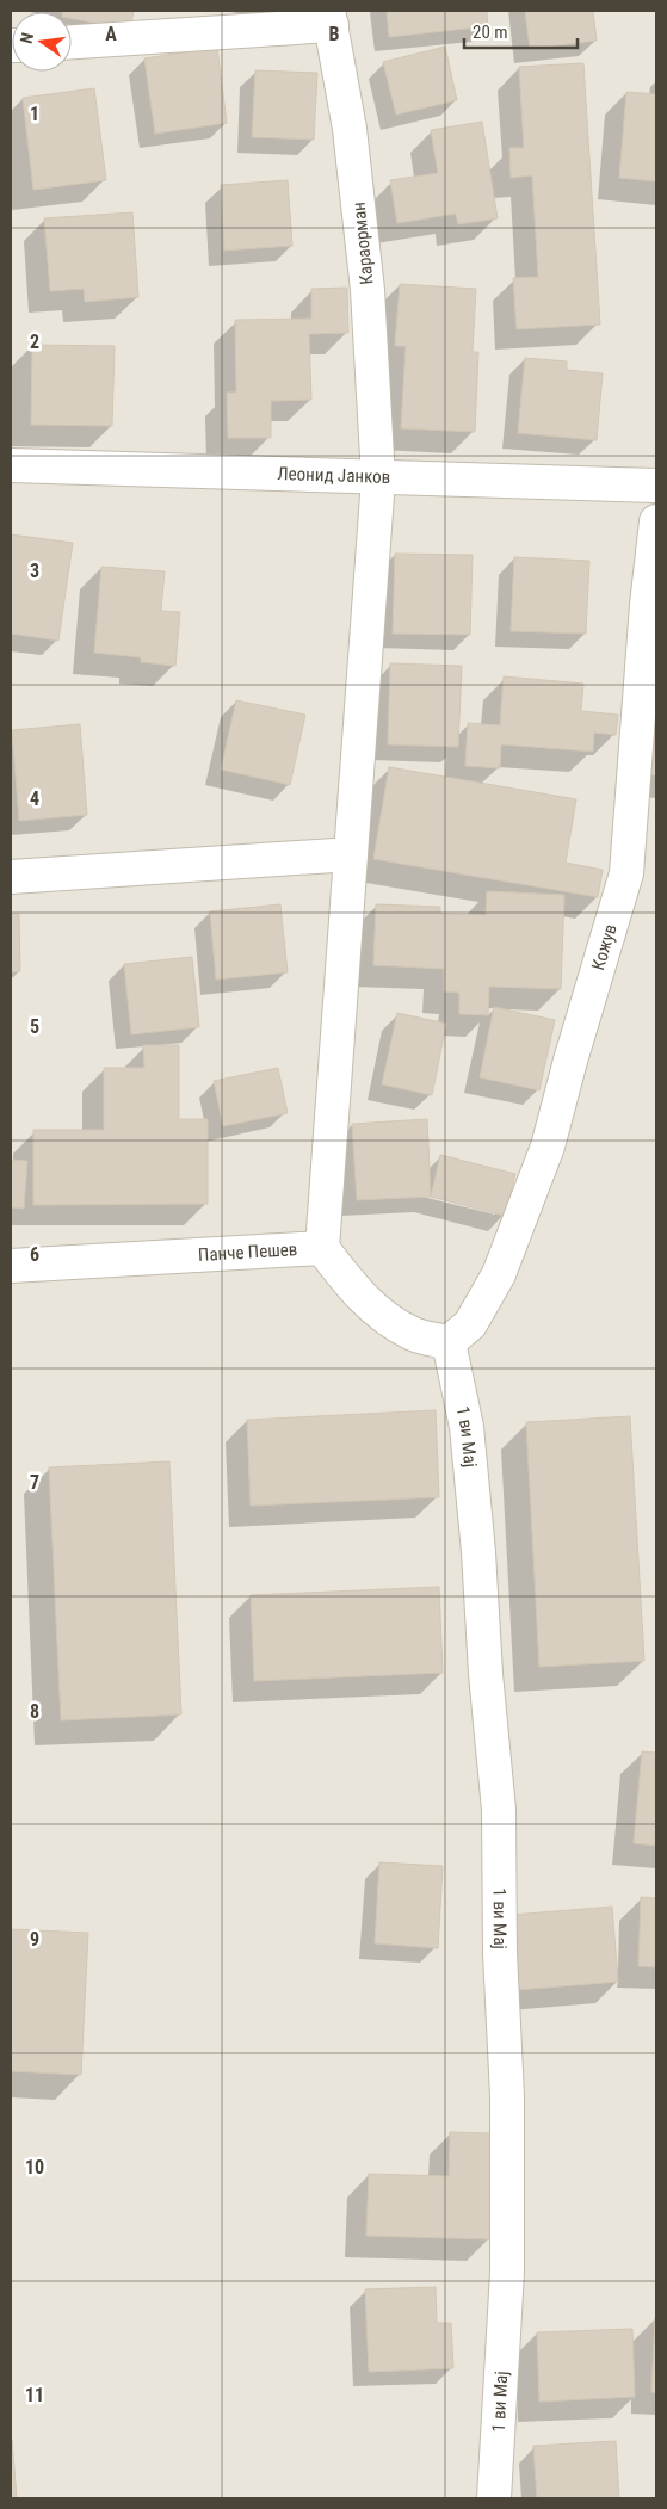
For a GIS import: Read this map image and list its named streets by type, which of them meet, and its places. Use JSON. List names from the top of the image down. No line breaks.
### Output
{"streets":{"street":["Караорман","Леонид Јанков","Кожув","Панче Пешев","1 ви Мај"]},"crossings":[["Караорман","Леонид Јанков"],["Караорман","Панче Пешев"],["Кожув","Панче Пешев"],["Кожув","1 ви Мај"],["Панче Пешев","1 ви Мај"]],"scale_bar":"20 m","north":"left","grid":{"columns":["A","B"],"rows":["1","2","3","4","5","6","7","8","9","10","11"]}}
